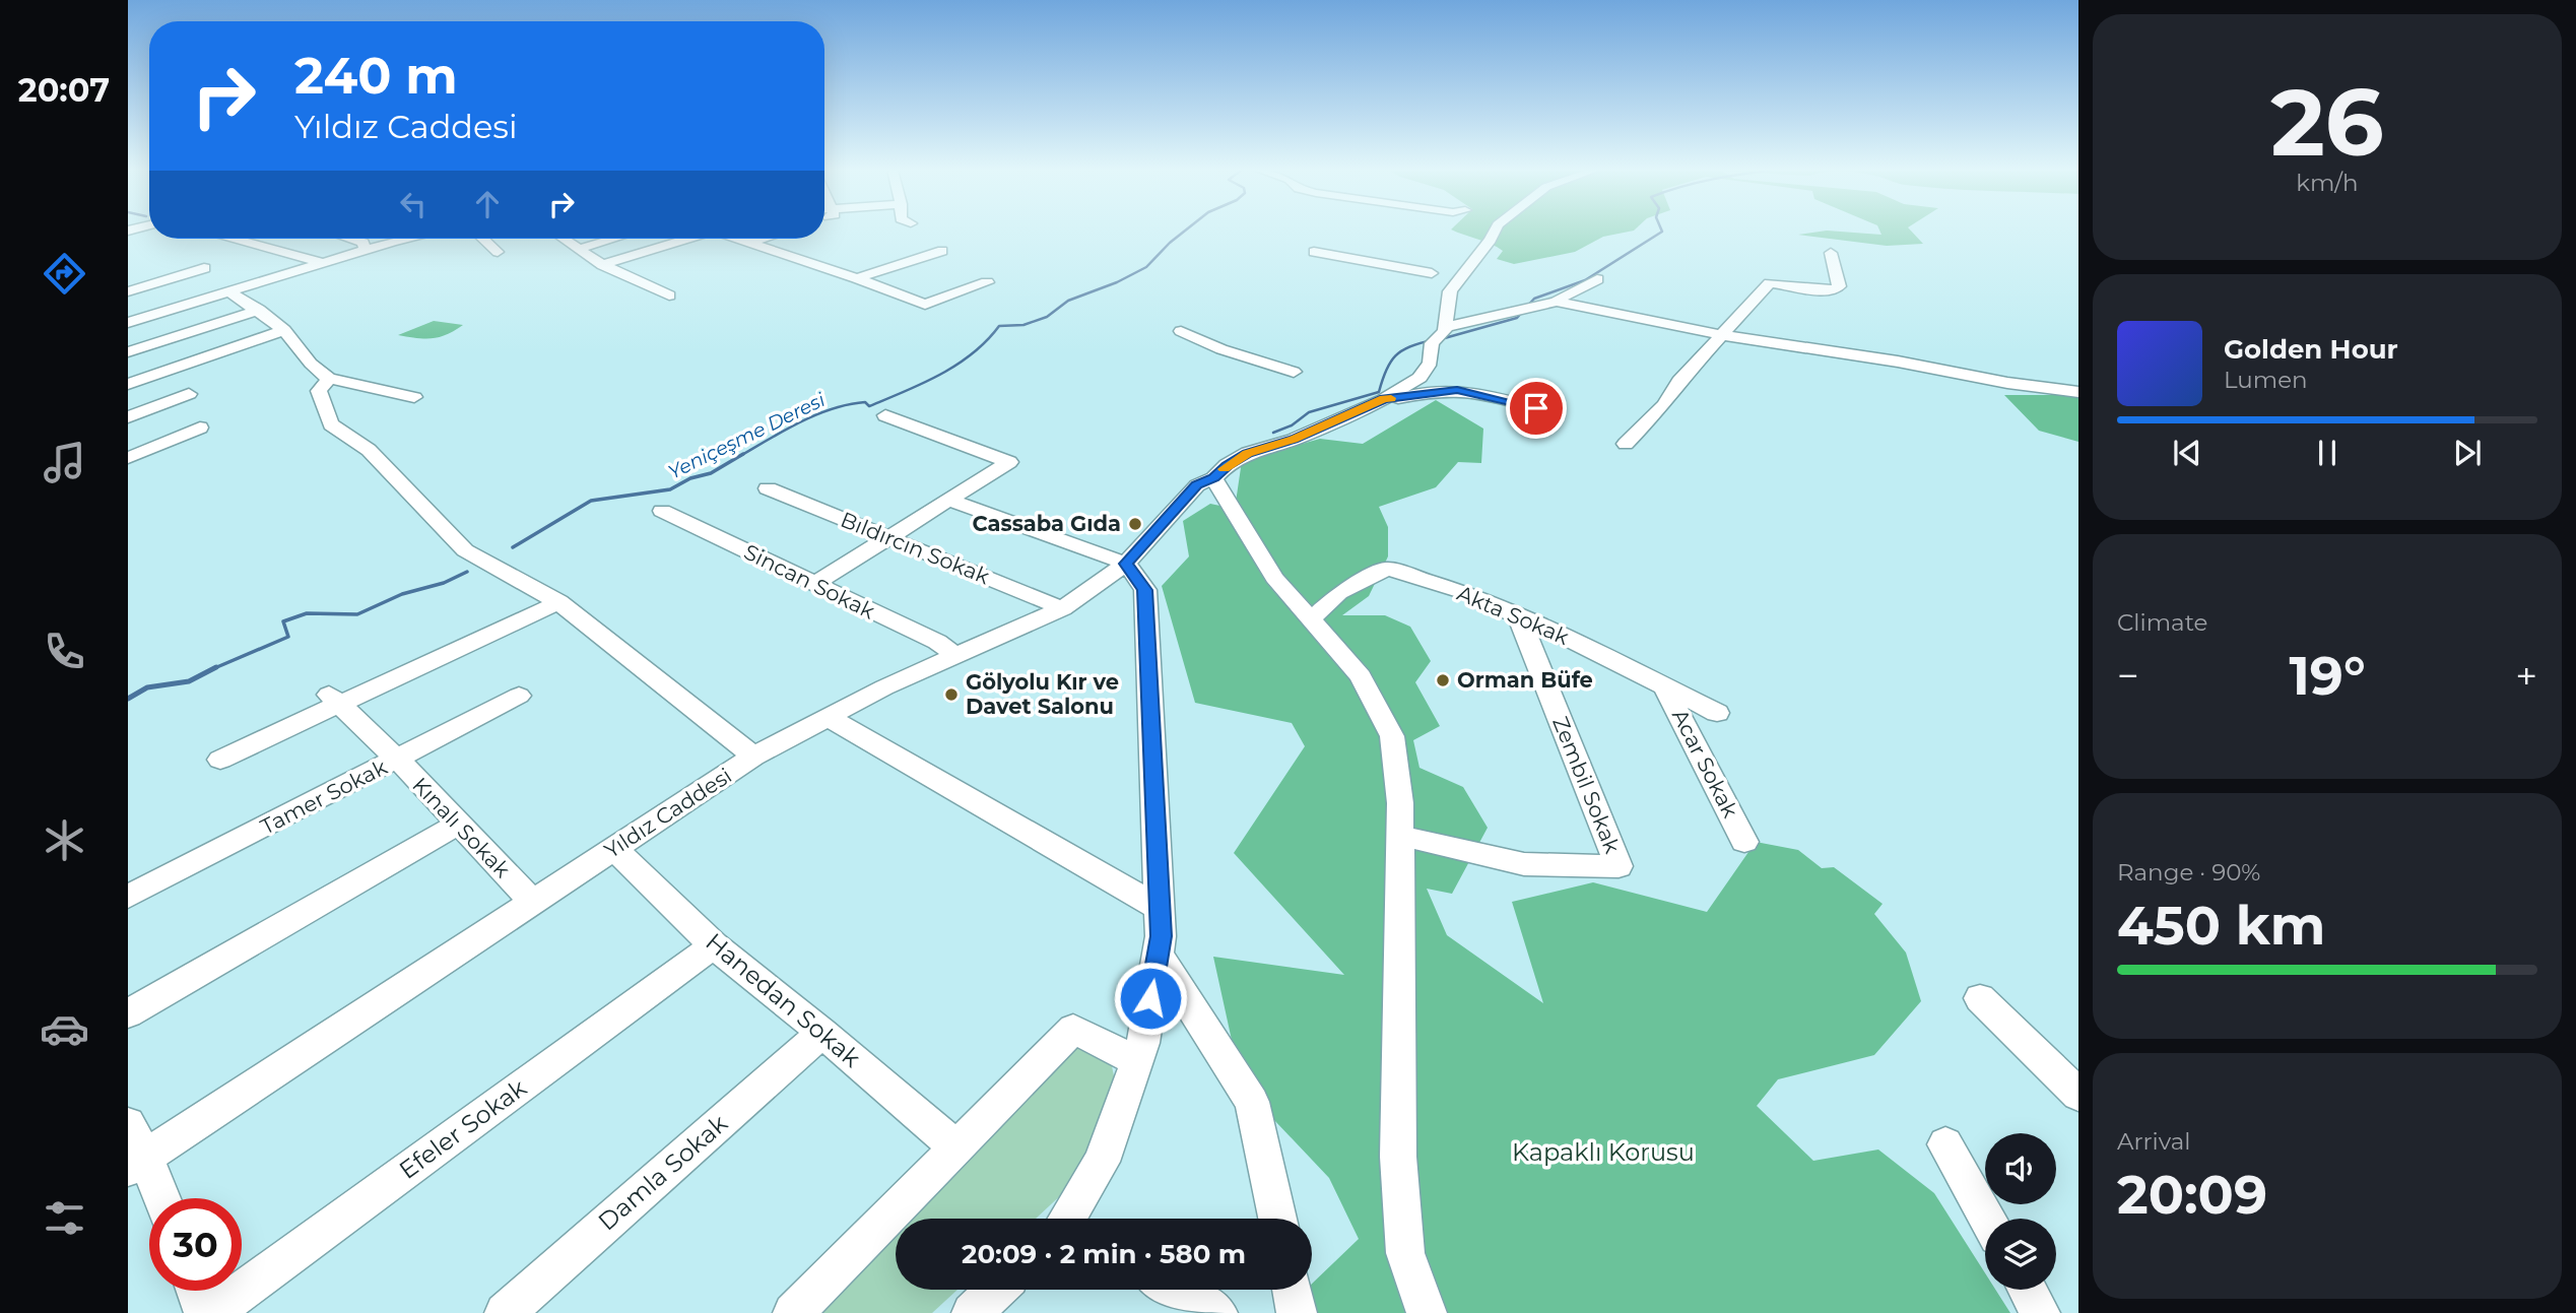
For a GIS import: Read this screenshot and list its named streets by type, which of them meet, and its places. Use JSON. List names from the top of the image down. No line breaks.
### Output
{"streets":{"street":["Bıldırcın Sokak","Sincan Sokak","Akta Sokak","Acar Sokak","Zembil Sokak","Tamer Sokak","Yıldız Caddesi","Kınalı Sokak","Hanedan Sokak","Efeler Sokak","Damla Sokak"]},"crossings":[["Bıldırcın Sokak","Yıldız Caddesi"],["Sincan Sokak","Yıldız Caddesi"],["Akta Sokak","Acar Sokak"],["Akta Sokak","Zembil Sokak"],["Tamer Sokak","Kınalı Sokak"],["Yıldız Caddesi","Kınalı Sokak"],["Yıldız Caddesi","Hanedan Sokak"],["Hanedan Sokak","Efeler Sokak"],["Hanedan Sokak","Damla Sokak"]],"water":["Yeniçeşme Deresi"],"parks":["Kapaklı Korusu"],"places":["Cassaba Gıda","Orman Büfe","Gölyolu Kır ve Davet Salonu"],"page":{"tabs":"20:07","tile":[["26","km/h"],"Climate",["Range · 90%","450 km"],["Arrival","20:09"]],"turn":["240 m","Yıldız Caddesi"],"song":["Golden Hour","Lumen"],"heat":["−","19°","+"],"limit":"30","trip":"20:09 · 2 min · 580 m"}}
